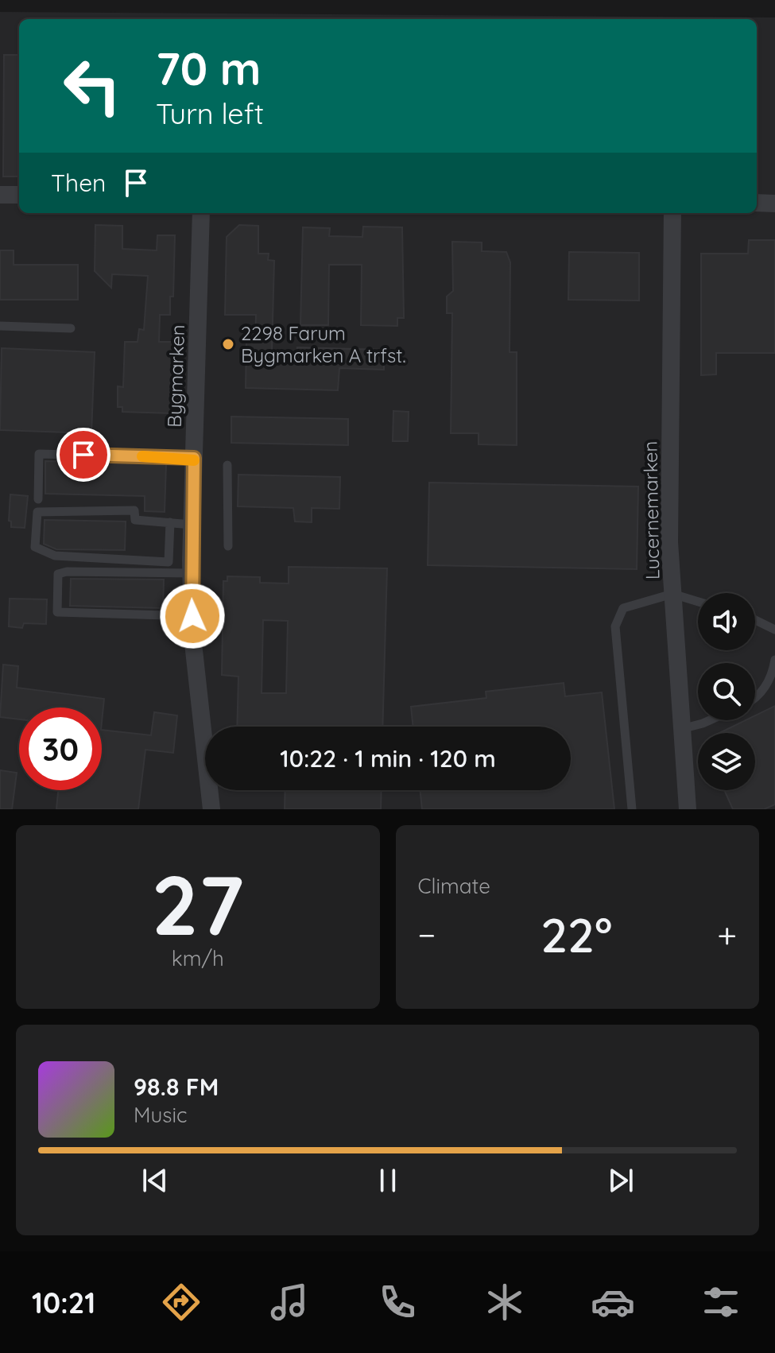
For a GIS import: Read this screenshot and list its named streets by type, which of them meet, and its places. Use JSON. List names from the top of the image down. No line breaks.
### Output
{"streets":{"street":["Bygmarken","Lucernemarken"]},"places":["2298 Farum Bygmarken A trfst."],"page":{"turn":["70 m","Turn left"],"then":"Then","limit":"30","trip":"10:22 · 1 min · 120 m","tile":[["27","km/h"],"Climate"],"heat":["−","22°","+"],"song":["98.8 FM","Music"],"tabs":"10:21"}}
